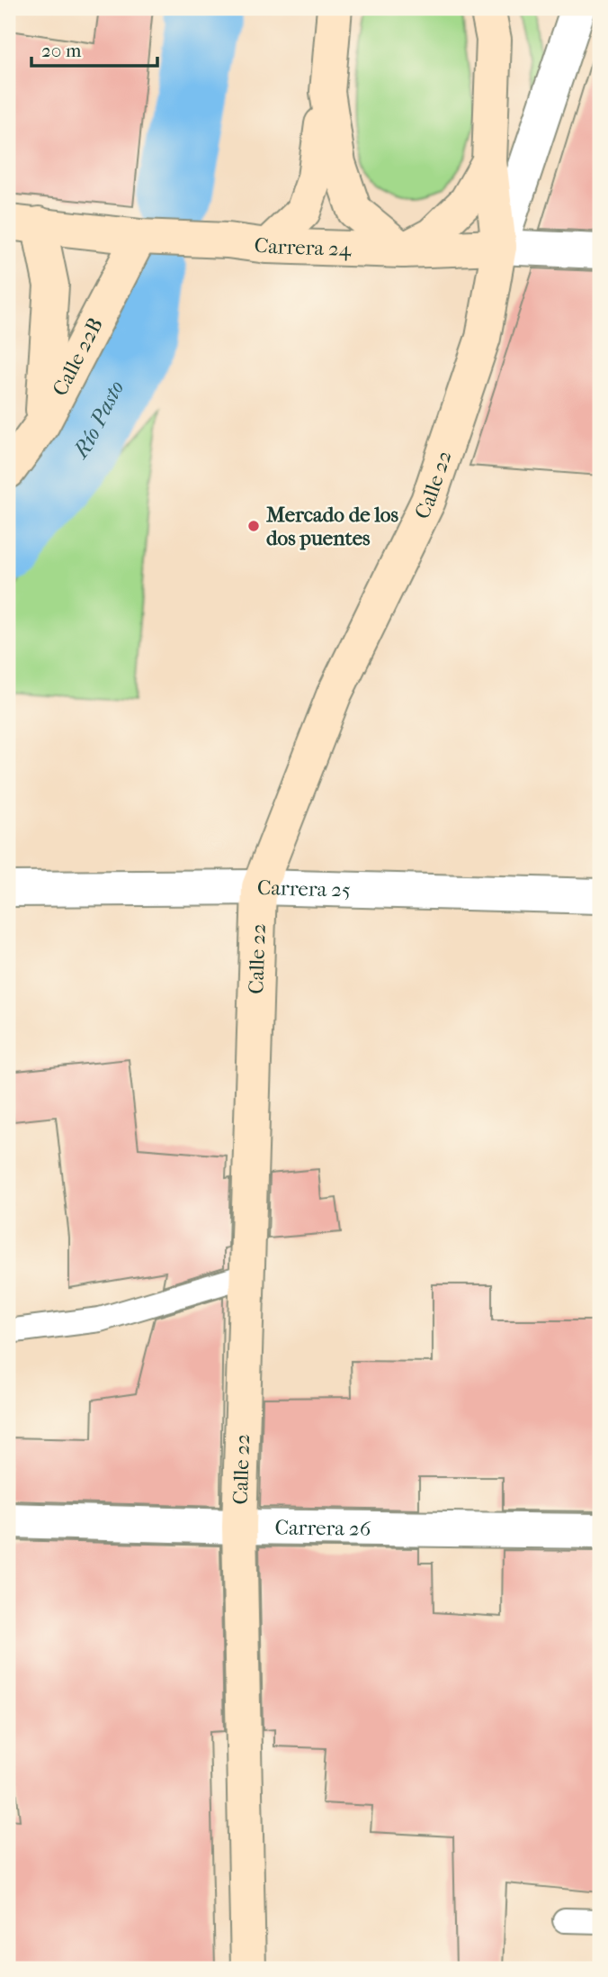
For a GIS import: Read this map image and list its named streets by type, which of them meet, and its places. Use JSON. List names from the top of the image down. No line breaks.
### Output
{"streets":{"main road":["Carrera 24","Calle 22B","Calle 22"],"street":["Carrera 25","Carrera 26"]},"crossings":[["Carrera 24","Calle 22B"],["Carrera 24","Calle 22"],["Calle 22","Carrera 25"],["Calle 22","Carrera 26"]],"water":["Río Pasto"],"places":["Mercado de los dos puentes"],"scale_bar":"20 m"}
